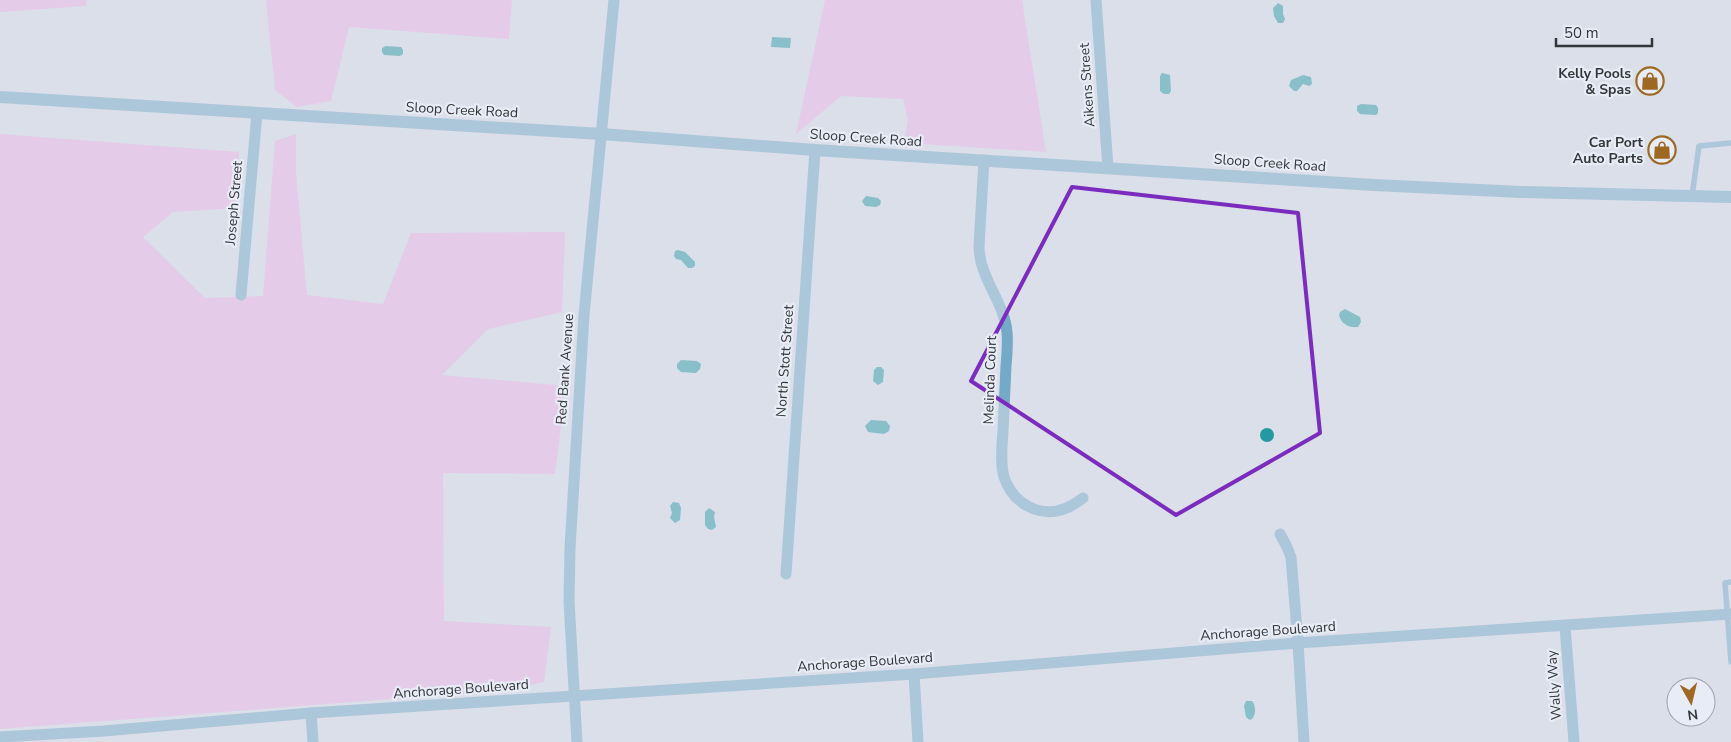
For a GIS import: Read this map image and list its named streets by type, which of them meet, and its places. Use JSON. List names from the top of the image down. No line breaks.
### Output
{"streets":{"street":["Aikens Street","Sloop Creek Road","Joseph Street","North Stott Street","Red Bank Avenue","Melinda Court","Anchorage Boulevard","Wally Way"]},"crossings":[["Aikens Street","Sloop Creek Road"],["Sloop Creek Road","Joseph Street"],["Sloop Creek Road","North Stott Street"],["Sloop Creek Road","Red Bank Avenue"],["Sloop Creek Road","Melinda Court"],["Red Bank Avenue","Anchorage Boulevard"],["Anchorage Boulevard","Wally Way"]],"places":{"shop":["Kelly Pools & Spas","Car Port Auto Parts"]},"scale_bar":"50 m","north":"bottom"}
